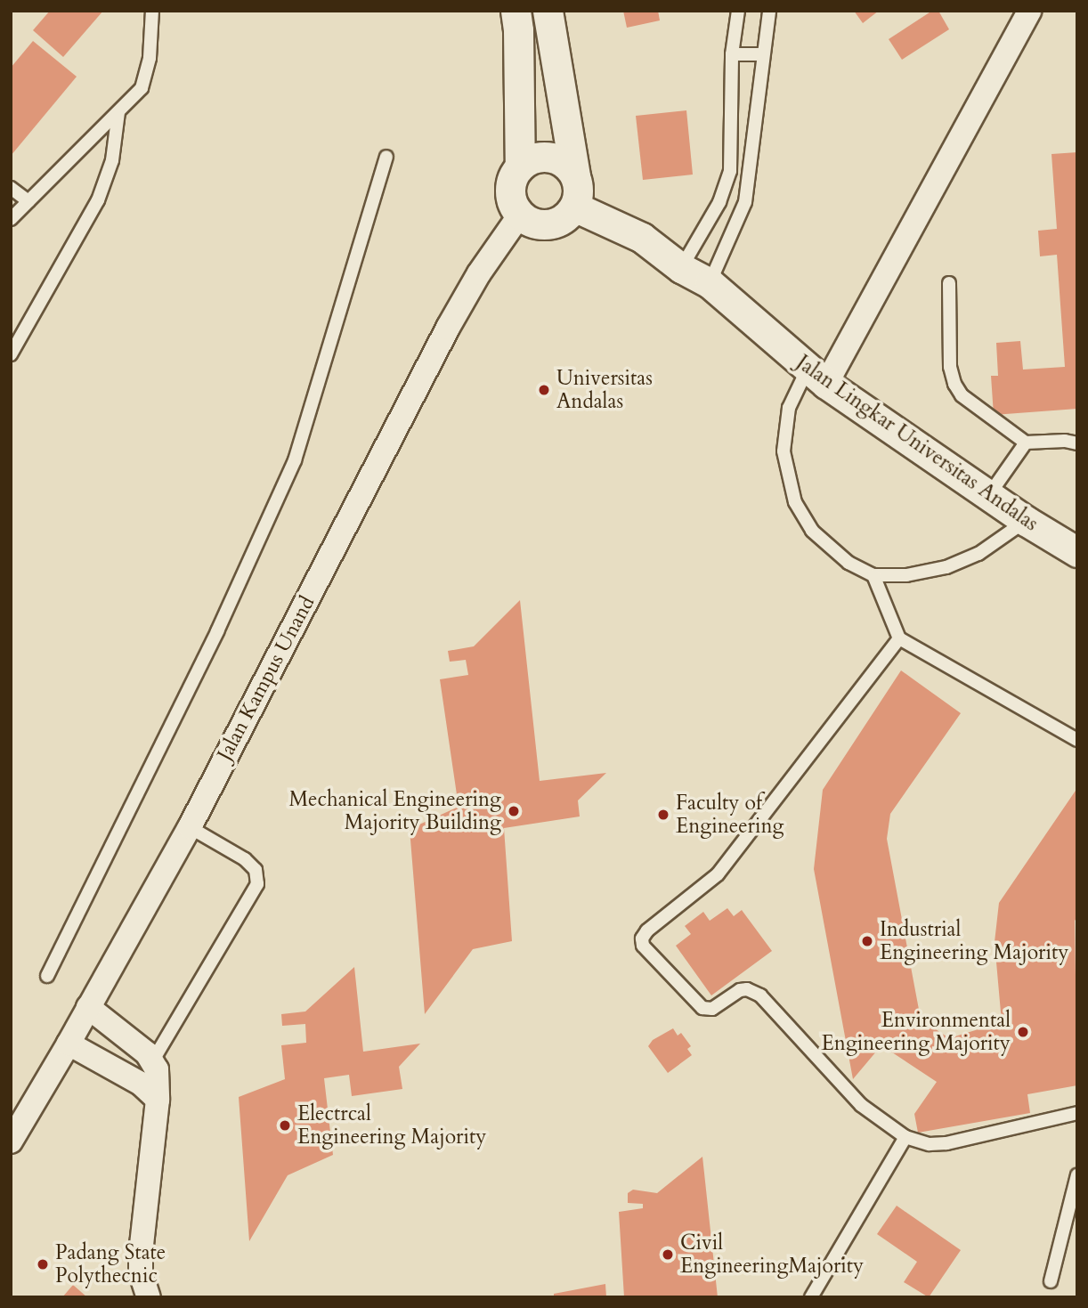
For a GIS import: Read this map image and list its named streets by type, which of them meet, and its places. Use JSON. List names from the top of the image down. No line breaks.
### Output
{"streets":{"street":["Jalan Lingkar Universitas Andalas","Jalan Kampus Unand"]},"crossings":[["Jalan Lingkar Universitas Andalas","Jalan Kampus Unand"]],"places":["Universitas Andalas","Mechanical Engineering Majority Building","Faculty of Engineering","Industrial Engineering Majority","Environmental Engineering Majority","Electrcal Engineering Majority","Civil EngineeringMajority","Padang State Polythecnic"]}
